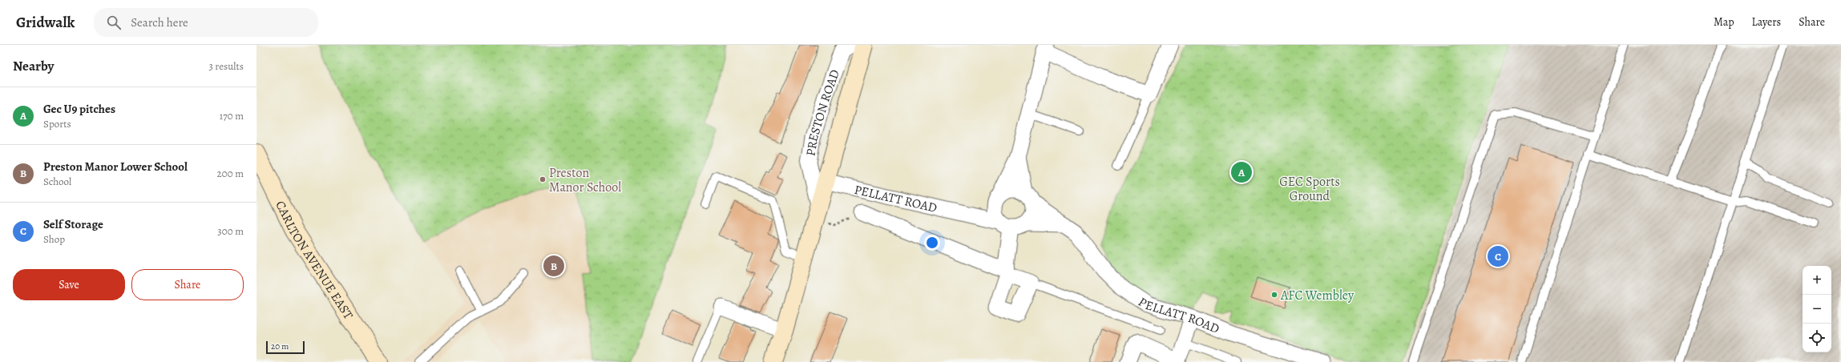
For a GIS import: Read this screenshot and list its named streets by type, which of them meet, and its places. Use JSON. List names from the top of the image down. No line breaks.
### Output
{"streets":{"street":["PRESTON ROAD","PELLATT ROAD","CARLTON AVENUE EAST"]},"crossings":[["PRESTON ROAD","PELLATT ROAD"]],"parks":["GEC Sports Ground"],"places":["Preston Manor School","AFC Wembley"],"scale_bar":"20 m","page":{"header":"Gridwalk","search":"Search here","nav":["Map","Layers","Share"],"heading":["Nearby","3 results"],"list":[{"mark":"A","name":"Gec U9 pitches","note":"Sports","value":"170 m"},{"mark":"B","name":"Preston Manor Lower School","note":"School","value":"200 m"},{"mark":"C","name":"Self Storage","note":"Shop","value":"300 m"}],"pins":["A","C","B"],"buttons":["Save","Share"],"map_buttons":["+","−"],"scale":"20 m"}}
